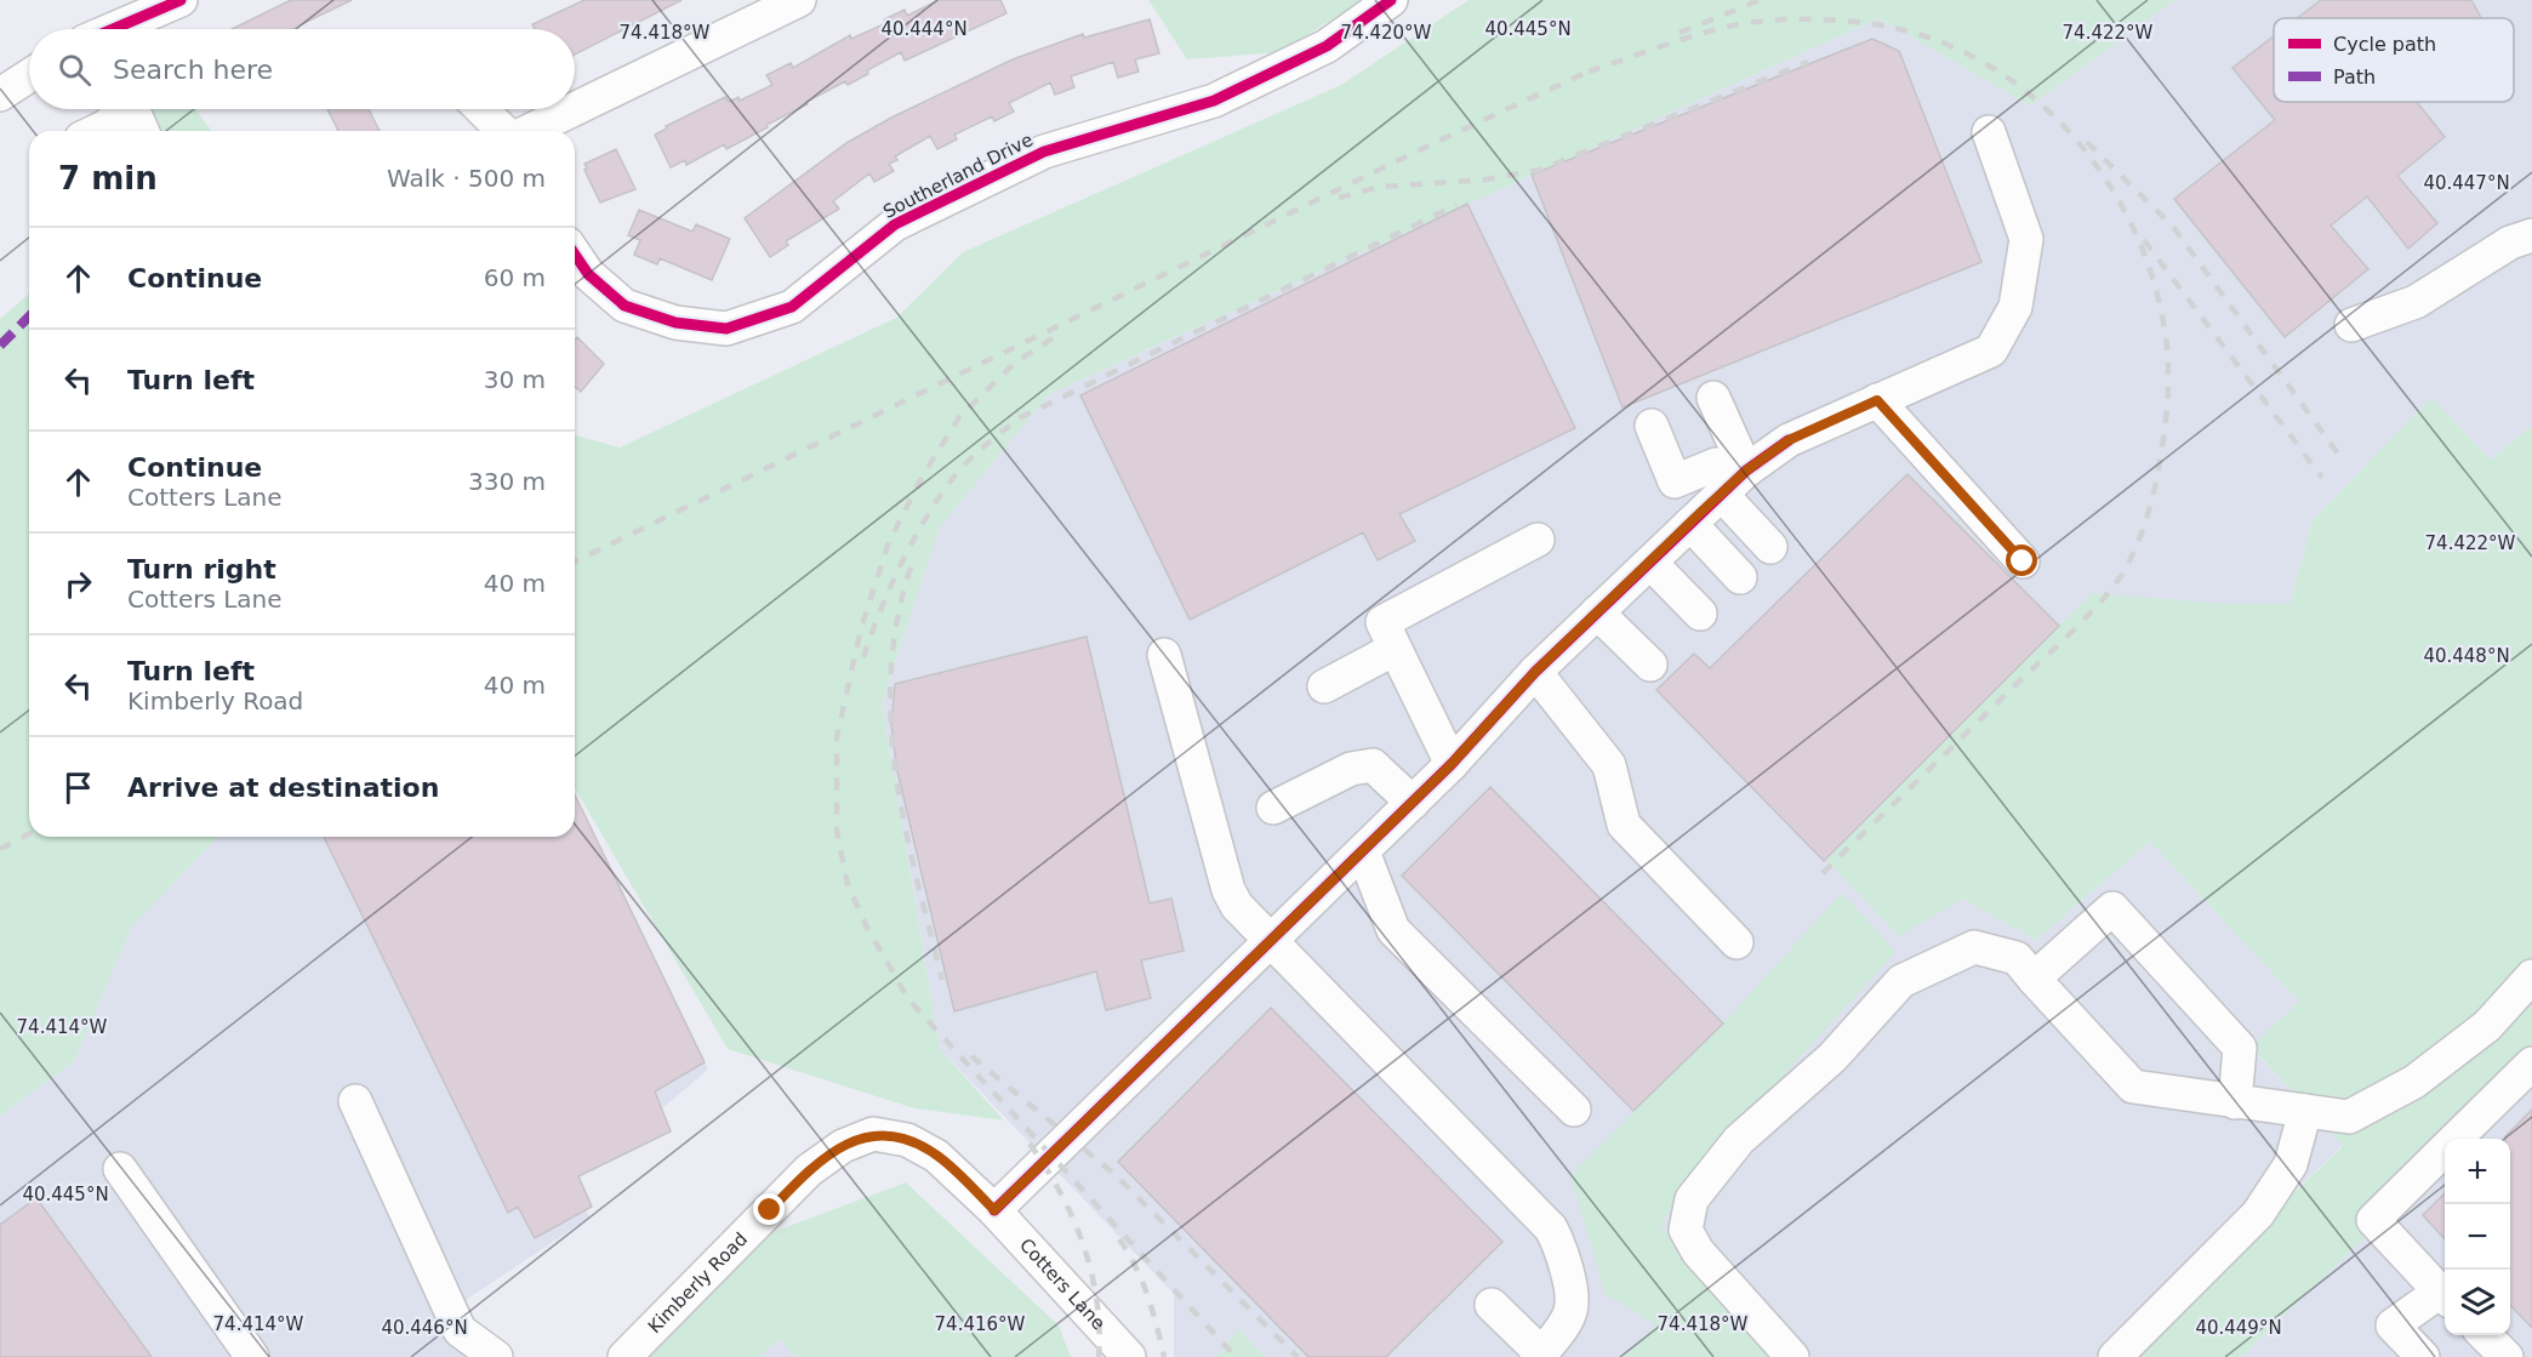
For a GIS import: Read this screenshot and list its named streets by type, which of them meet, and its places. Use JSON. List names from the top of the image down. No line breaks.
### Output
{"streets":{"street":["Southerland Drive","Kimberly Road","Cotters Lane"]},"crossings":[["Kimberly Road","Cotters Lane"]],"legend":["Cycle path","Path"],"page":{"search":"Search here","heading":["7 min","Walk · 500 m"],"list":[["Continue","60 m"],["Turn left","30 m"],["Continue","Cotters Lane","330 m"],["Turn right","Cotters Lane","40 m"],["Turn left","Kimberly Road","40 m"],"Arrive at destination"],"map_buttons":["+","−"]},"coordinates":["40.444°N","40.445°N","74.420°W","74.422°W","74.418°W","40.447°N","40.448°N","74.414°W","74.416°W","40.446°N","40.449°N"]}
